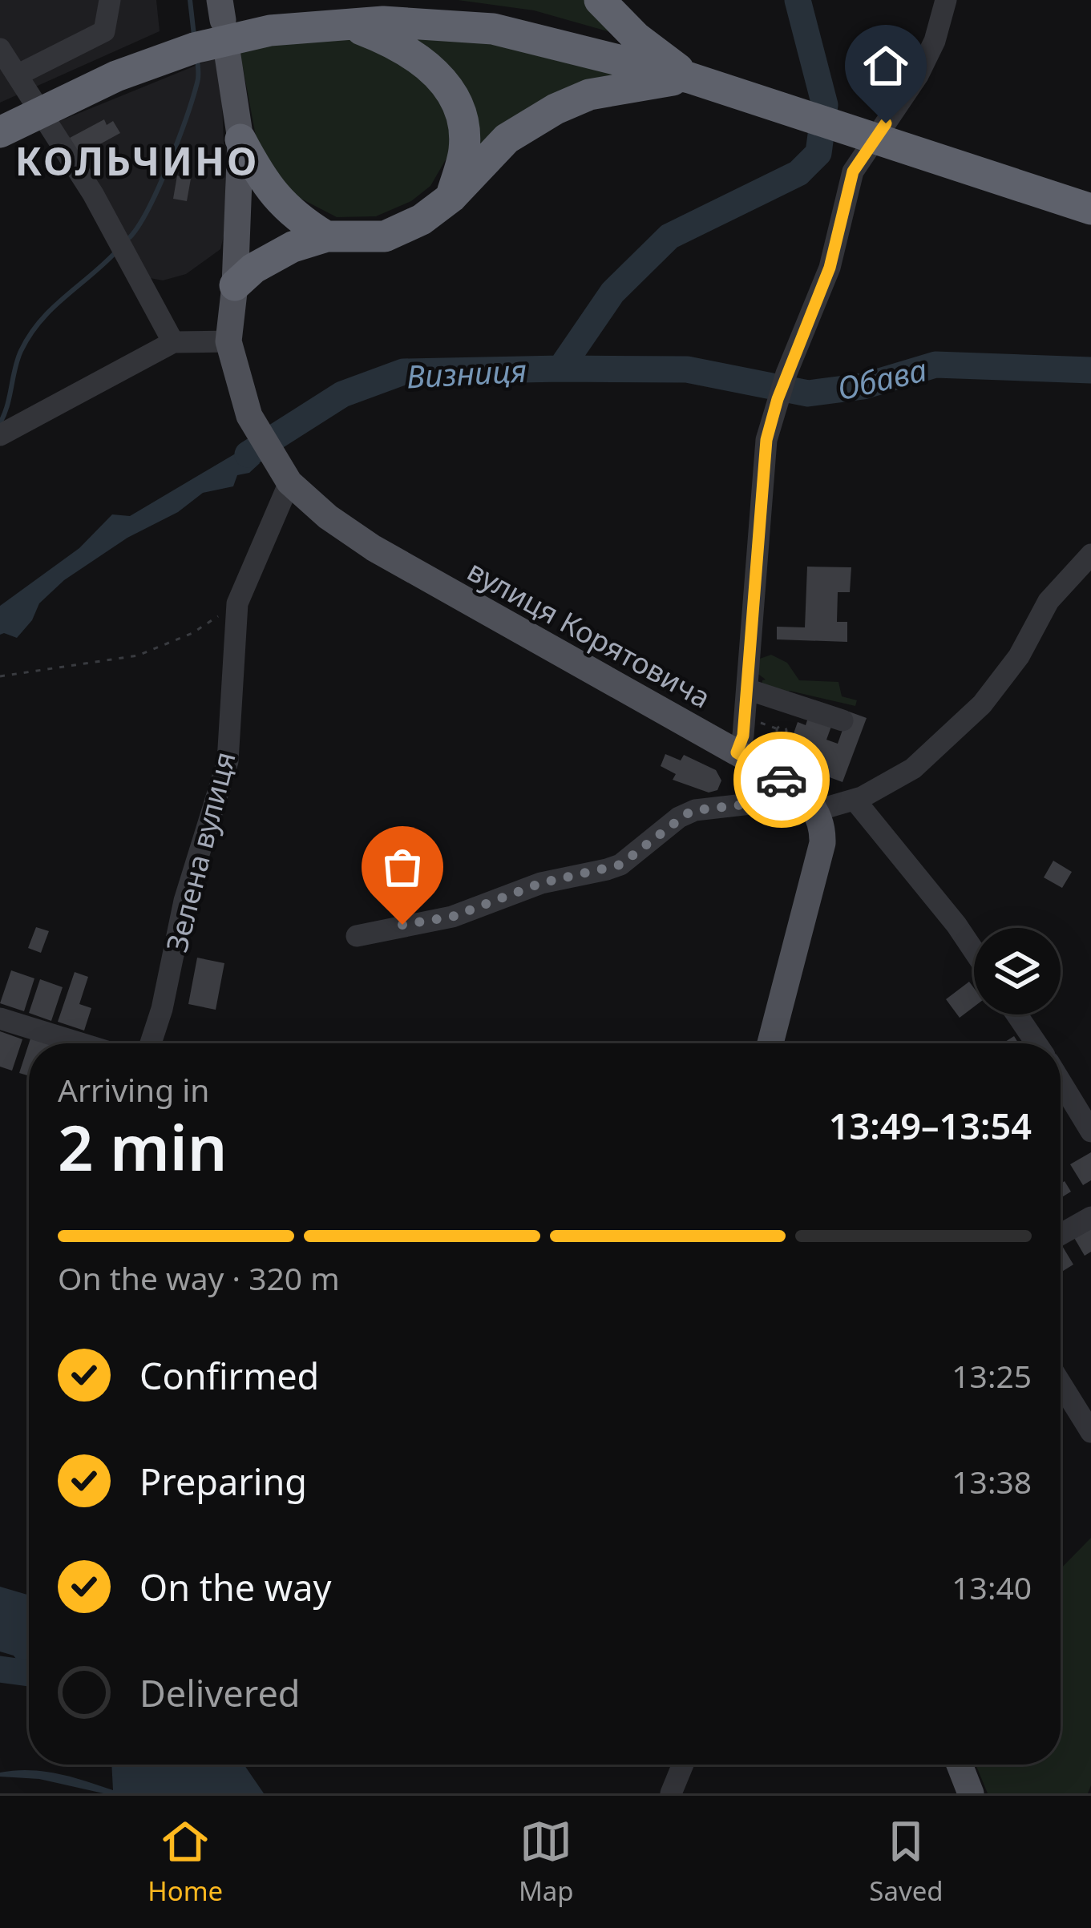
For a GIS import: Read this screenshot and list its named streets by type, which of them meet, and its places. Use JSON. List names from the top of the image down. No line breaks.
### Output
{"streets":{"main road":["вулиця Корятовича"],"street":["Зелена вулиця"]},"crossings":[["вулиця Корятовича","Зелена вулиця"]],"districts":["КОЛЬЧИНО"],"water":["Визниця","Обава"],"page":{"heading":["2 min","Arriving in","13:49–13:54"],"bar":"On the way · 320 m","list":[["Confirmed","13:25"],["Preparing","13:38"],["On the way","13:40"],"Delivered"],"tabs":["Home","Map","Saved"]}}
